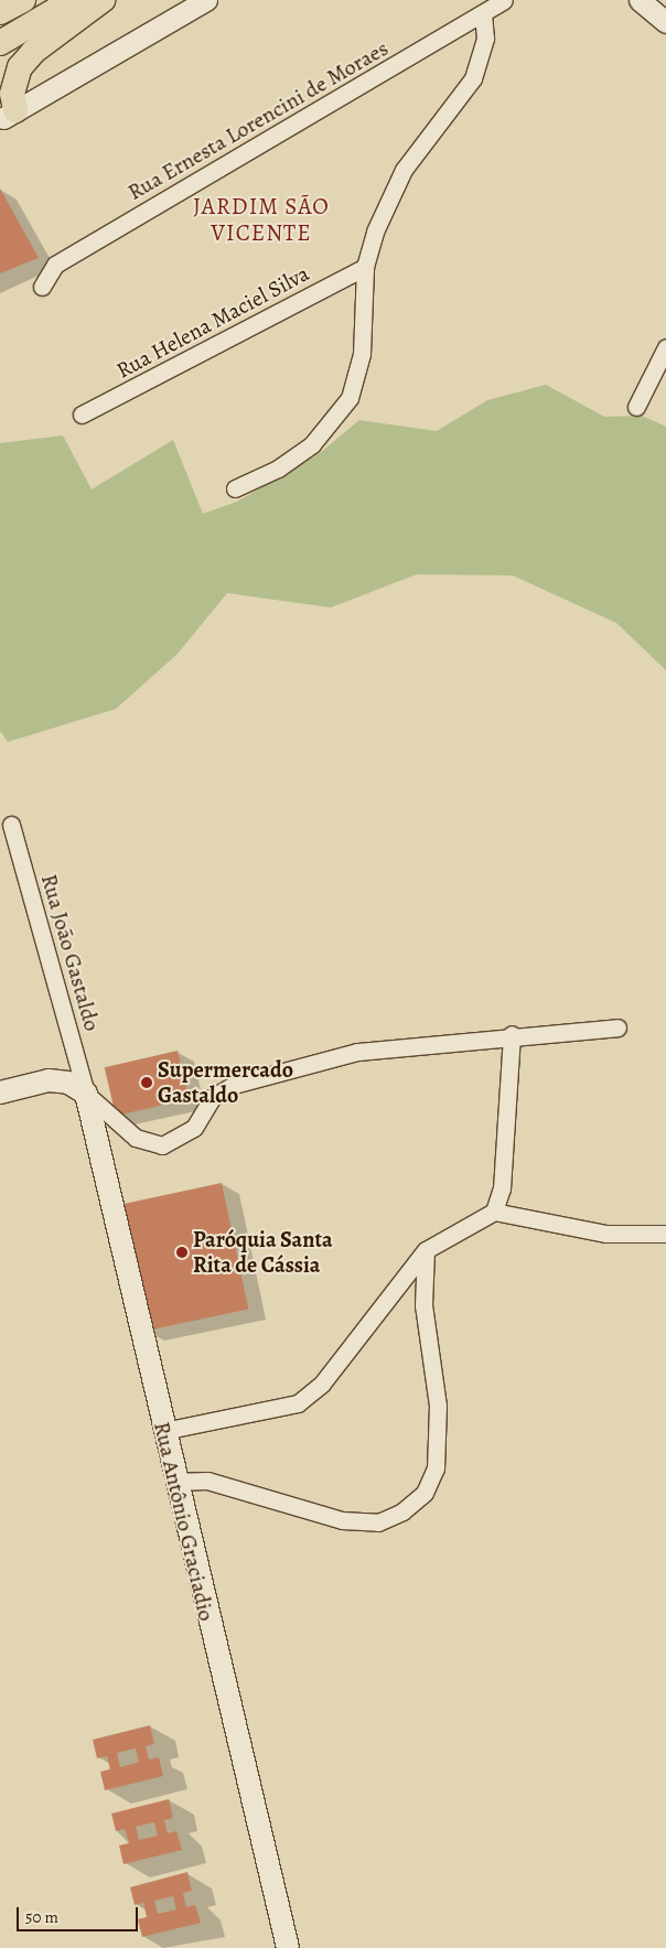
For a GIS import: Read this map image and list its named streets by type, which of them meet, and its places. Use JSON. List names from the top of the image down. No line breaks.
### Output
{"streets":{"main road":["Rua Antônio Graciadio"],"street":["Rua Ernesta Lorencini de Moraes","Rua Helena Maciel Silva","Rua João Gastaldo"]},"crossings":[["Rua João Gastaldo","Rua Antônio Graciadio"]],"districts":["JARDIM SÃO VICENTE"],"places":["Supermercado Gastaldo","Paróquia Santa Rita de Cássia"],"scale_bar":"50 m"}
